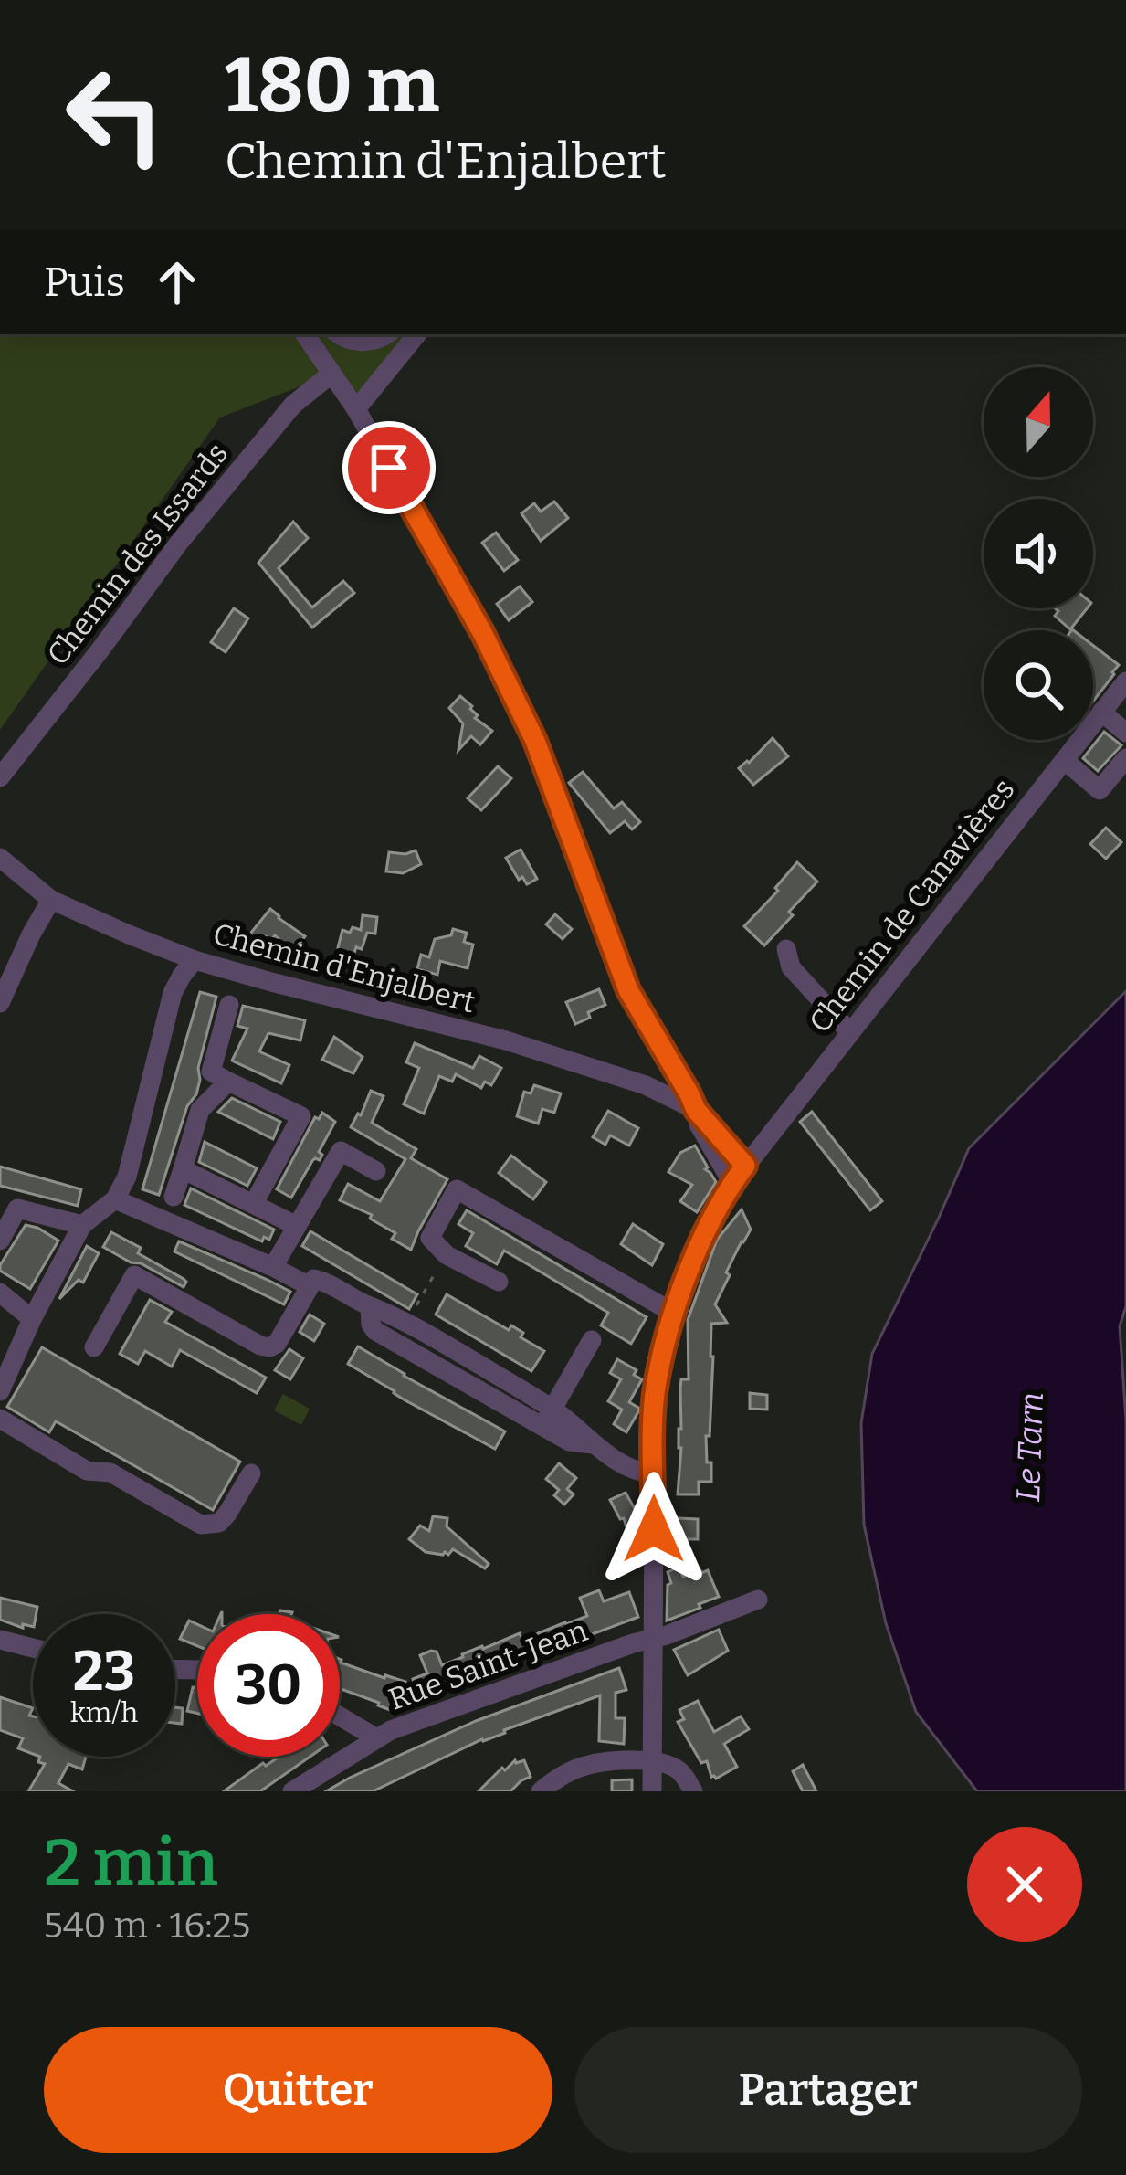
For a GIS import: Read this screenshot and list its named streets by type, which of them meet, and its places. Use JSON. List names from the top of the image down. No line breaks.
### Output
{"streets":{"street":["Chemin des Issards","Chemin de Canavières","Chemin d'Enjalbert","Rue Saint-Jean"]},"crossings":[["Chemin de Canavières","Rue Saint-Jean"]],"water":["Le Tarn"],"north":"top","page":{"turn":["180 m","Chemin d'Enjalbert"],"then":"Puis","speed":"23 km/h","limit":"30","heading":["2 min","540 m · 16:25"],"buttons":["Quitter","Partager"]}}
